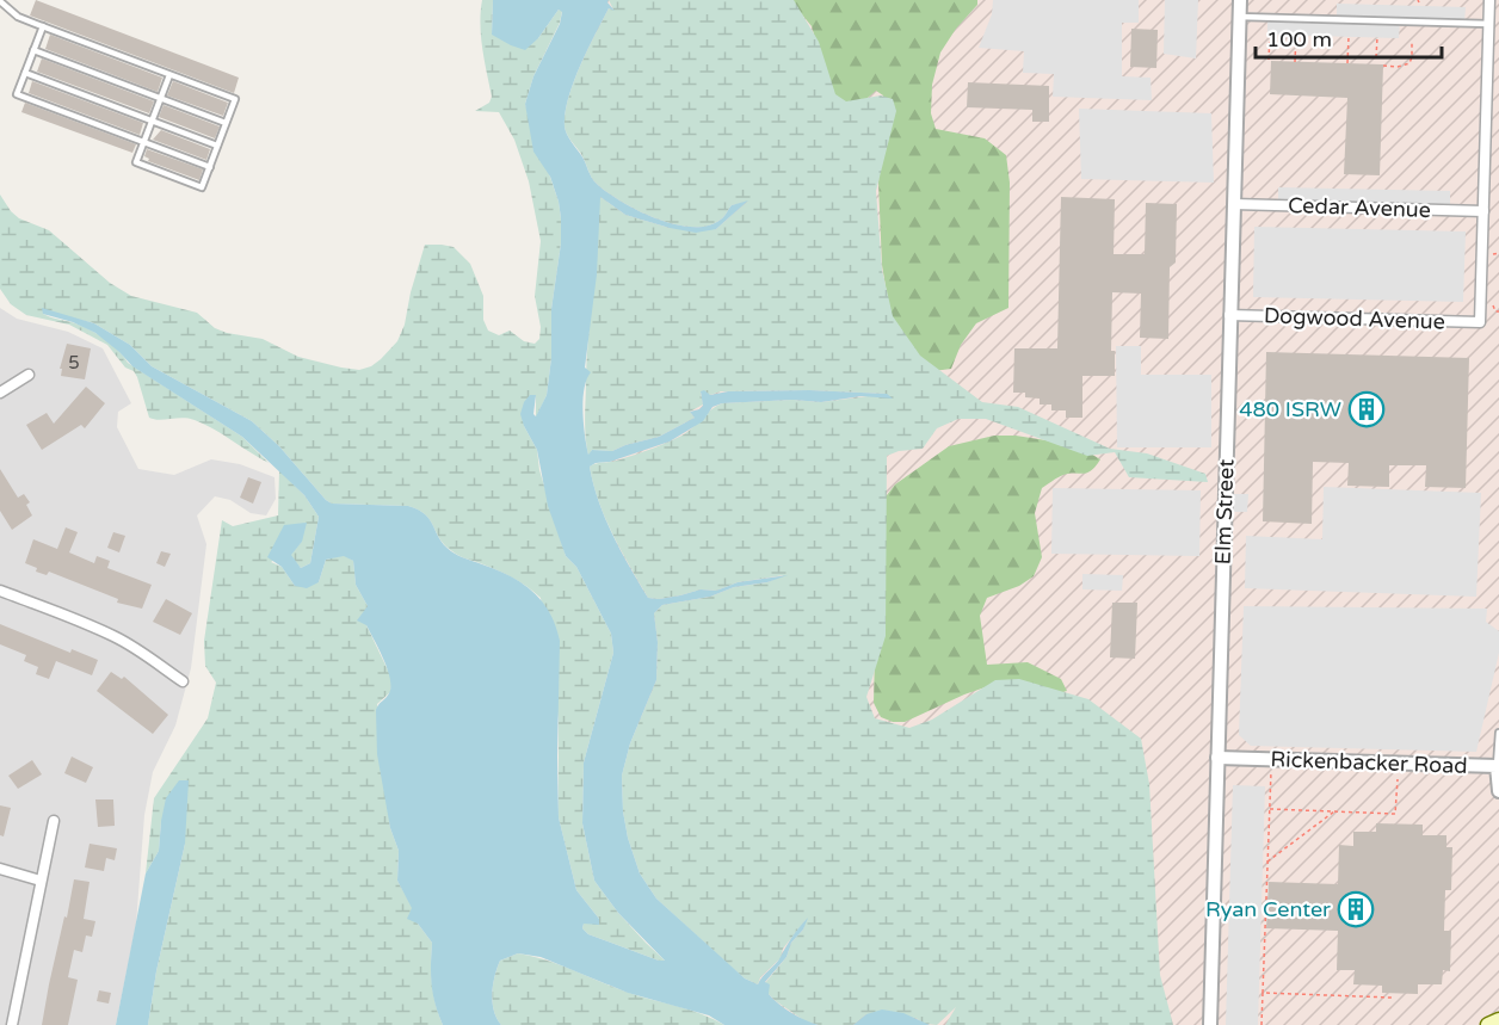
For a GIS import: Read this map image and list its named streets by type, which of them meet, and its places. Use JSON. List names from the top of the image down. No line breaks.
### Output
{"streets":{"street":["Cedar Avenue","Dogwood Avenue","Elm Street","Rickenbacker Road"]},"crossings":[["Cedar Avenue","Dogwood Avenue"],["Cedar Avenue","Elm Street"],["Dogwood Avenue","Elm Street"],["Elm Street","Rickenbacker Road"]],"places":{"building":["480 ISRW","Ryan Center"]},"house_numbers":["5"],"scale_bar":"100 m"}
